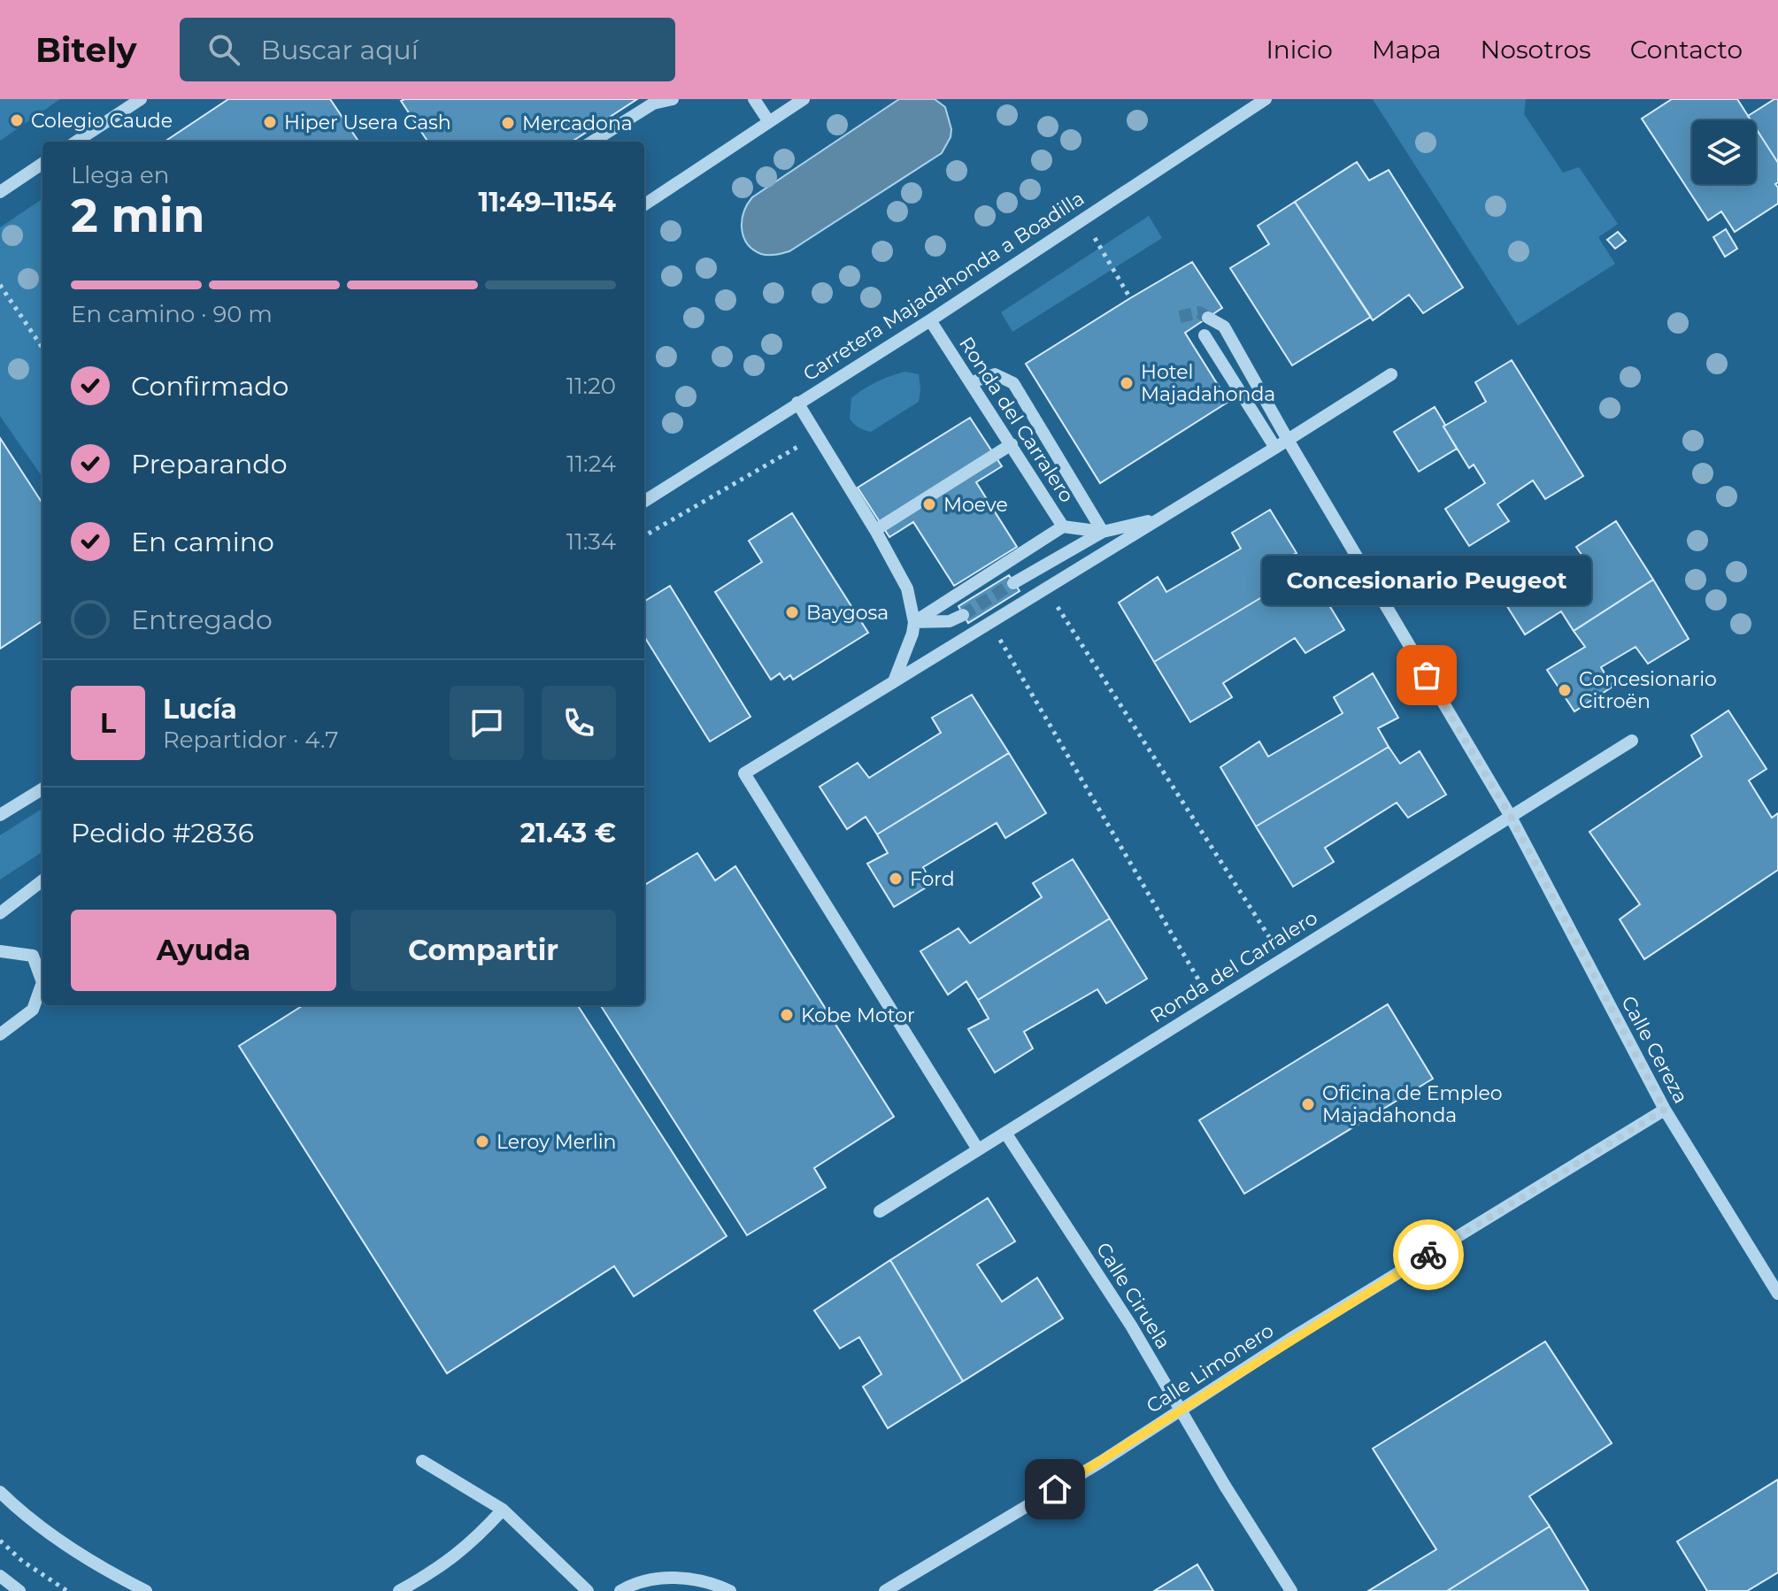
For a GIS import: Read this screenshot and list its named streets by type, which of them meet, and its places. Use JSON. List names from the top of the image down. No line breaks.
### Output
{"streets":{"street":["Carretera Majadahonda a Boadilla","Ronda del Carralero","Calle Cereza","Calle Ciruela","Calle Limonero"]},"crossings":[["Carretera Majadahonda a Boadilla","Ronda del Carralero"],["Ronda del Carralero","Calle Cereza"],["Ronda del Carralero","Calle Ciruela"],["Calle Cereza","Calle Limonero"],["Calle Ciruela","Calle Limonero"]],"places":["Colegio Caude","Hiper Usera Cash","Mercadona","Hotel Majadahonda","Moeve","Baygosa","Concesionario Peugeot","Concesionario Citroën","Ford","Kobe Motor","Oficina de Empleo Majadahonda","Leroy Merlin"],"page":{"header":"Bitely","search":"Buscar aquí","nav":["Inicio","Mapa","Nosotros","Contacto"],"heading":["2 min","Llega en","11:49–11:54"],"panel":["Lucía","Repartidor · 4.7","Pedido #2836","21.43 €"],"bar":"En camino · 90 m","list":[["Confirmado","11:20"],["Preparando","11:24"],["En camino","11:34"],"Entregado"],"bubble":"Concesionario Peugeot","round":"L","buttons":["Ayuda","Compartir"]}}
